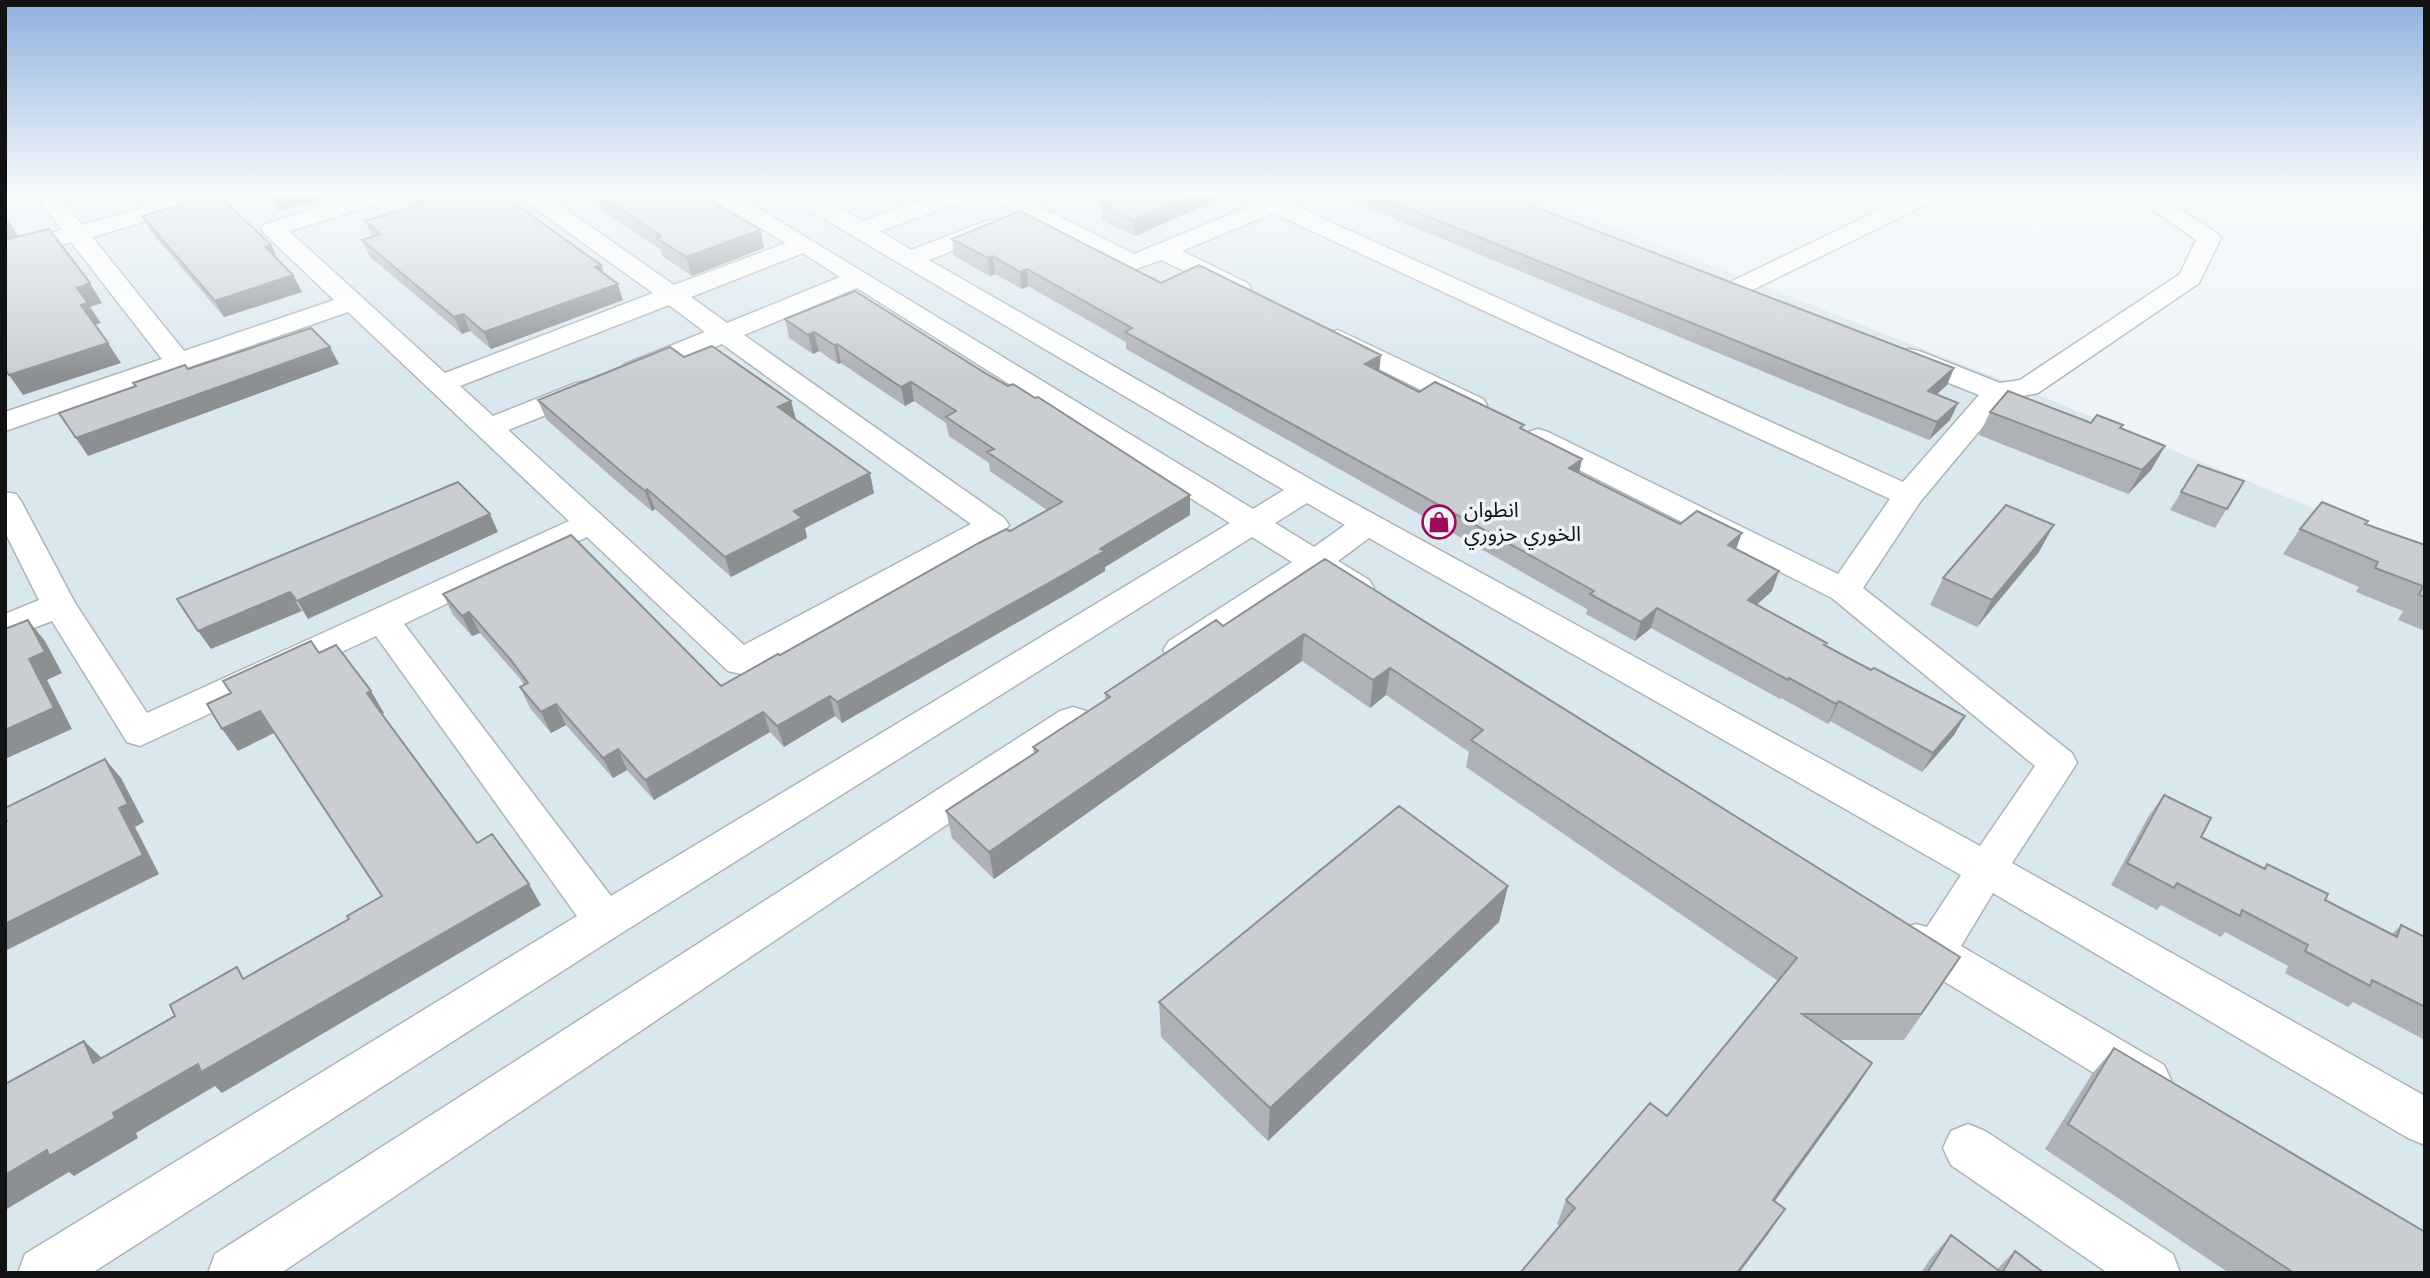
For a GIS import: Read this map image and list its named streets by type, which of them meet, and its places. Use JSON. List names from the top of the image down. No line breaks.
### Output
{"places":{"shop":["انطوان الخوري حزوري"]}}
